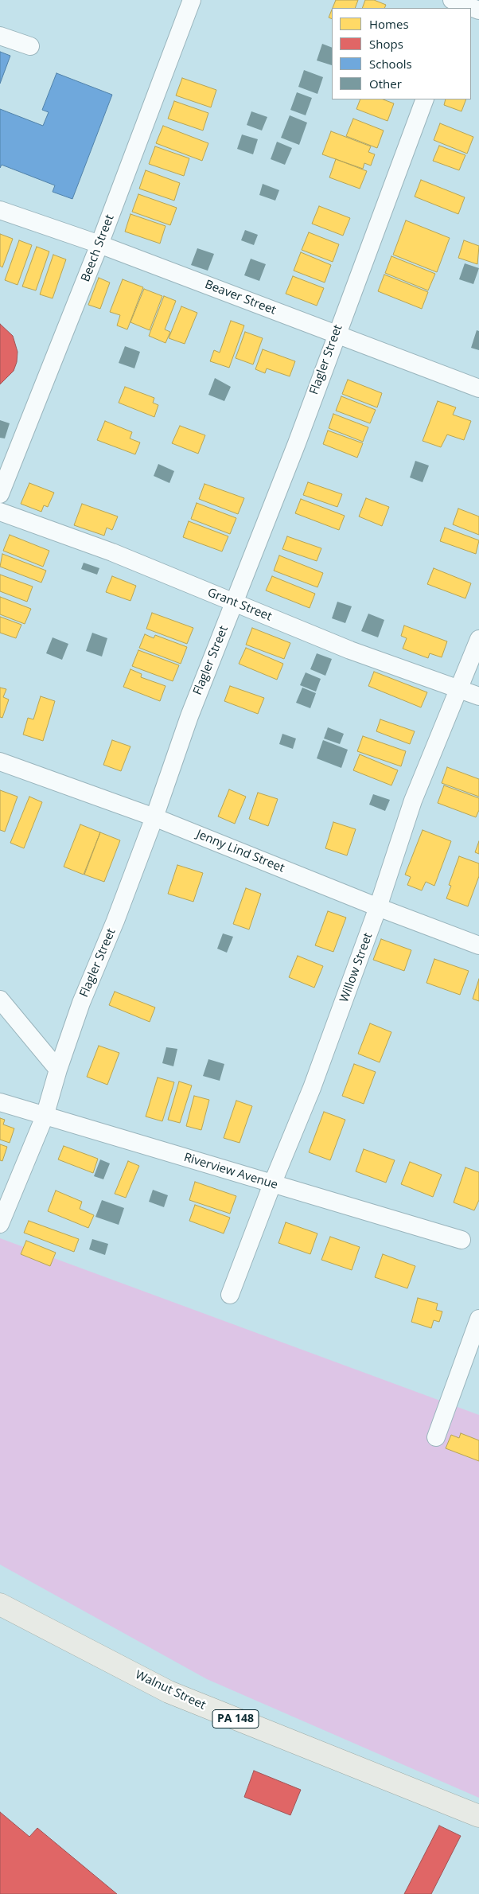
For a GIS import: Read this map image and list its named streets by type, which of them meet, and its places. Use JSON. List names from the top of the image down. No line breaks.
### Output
{"streets":{"main road":["Walnut Street","PA 148"],"street":["Beech Street","Beaver Street","Flagler Street","Grant Street","Jenny Lind Street","Willow Street","Riverview Avenue"]},"crossings":[["Beech Street","Beaver Street"],["Beaver Street","Flagler Street"],["Flagler Street","Grant Street"],["Flagler Street","Jenny Lind Street"],["Flagler Street","Riverview Avenue"],["Grant Street","Willow Street"],["Jenny Lind Street","Willow Street"],["Willow Street","Riverview Avenue"]],"legend":["Homes","Shops","Schools","Other"]}
